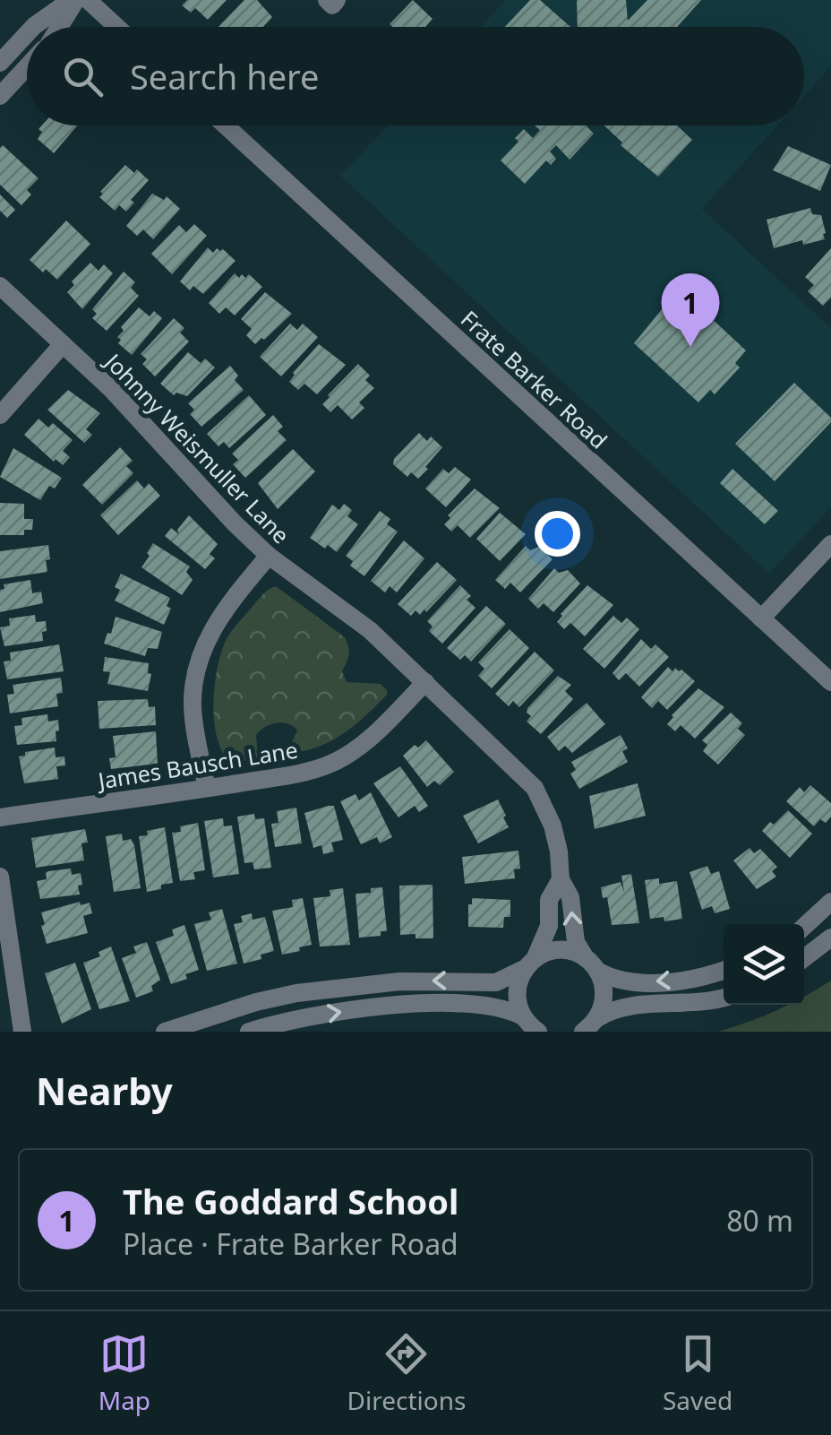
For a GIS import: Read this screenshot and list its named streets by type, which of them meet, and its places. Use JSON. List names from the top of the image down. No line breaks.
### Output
{"streets":{"street":["Frate Barker Road","Johnny Weismuller Lane","James Bausch Lane"]},"crossings":[["Johnny Weismuller Lane","James Bausch Lane"]],"page":{"search":"Search here","pins":"1","heading":"Nearby","list":[{"mark":"1","name":"The Goddard School","note":"Place · Frate Barker Road","value":"80 m"}],"nav":["Map","Directions","Saved"]}}
